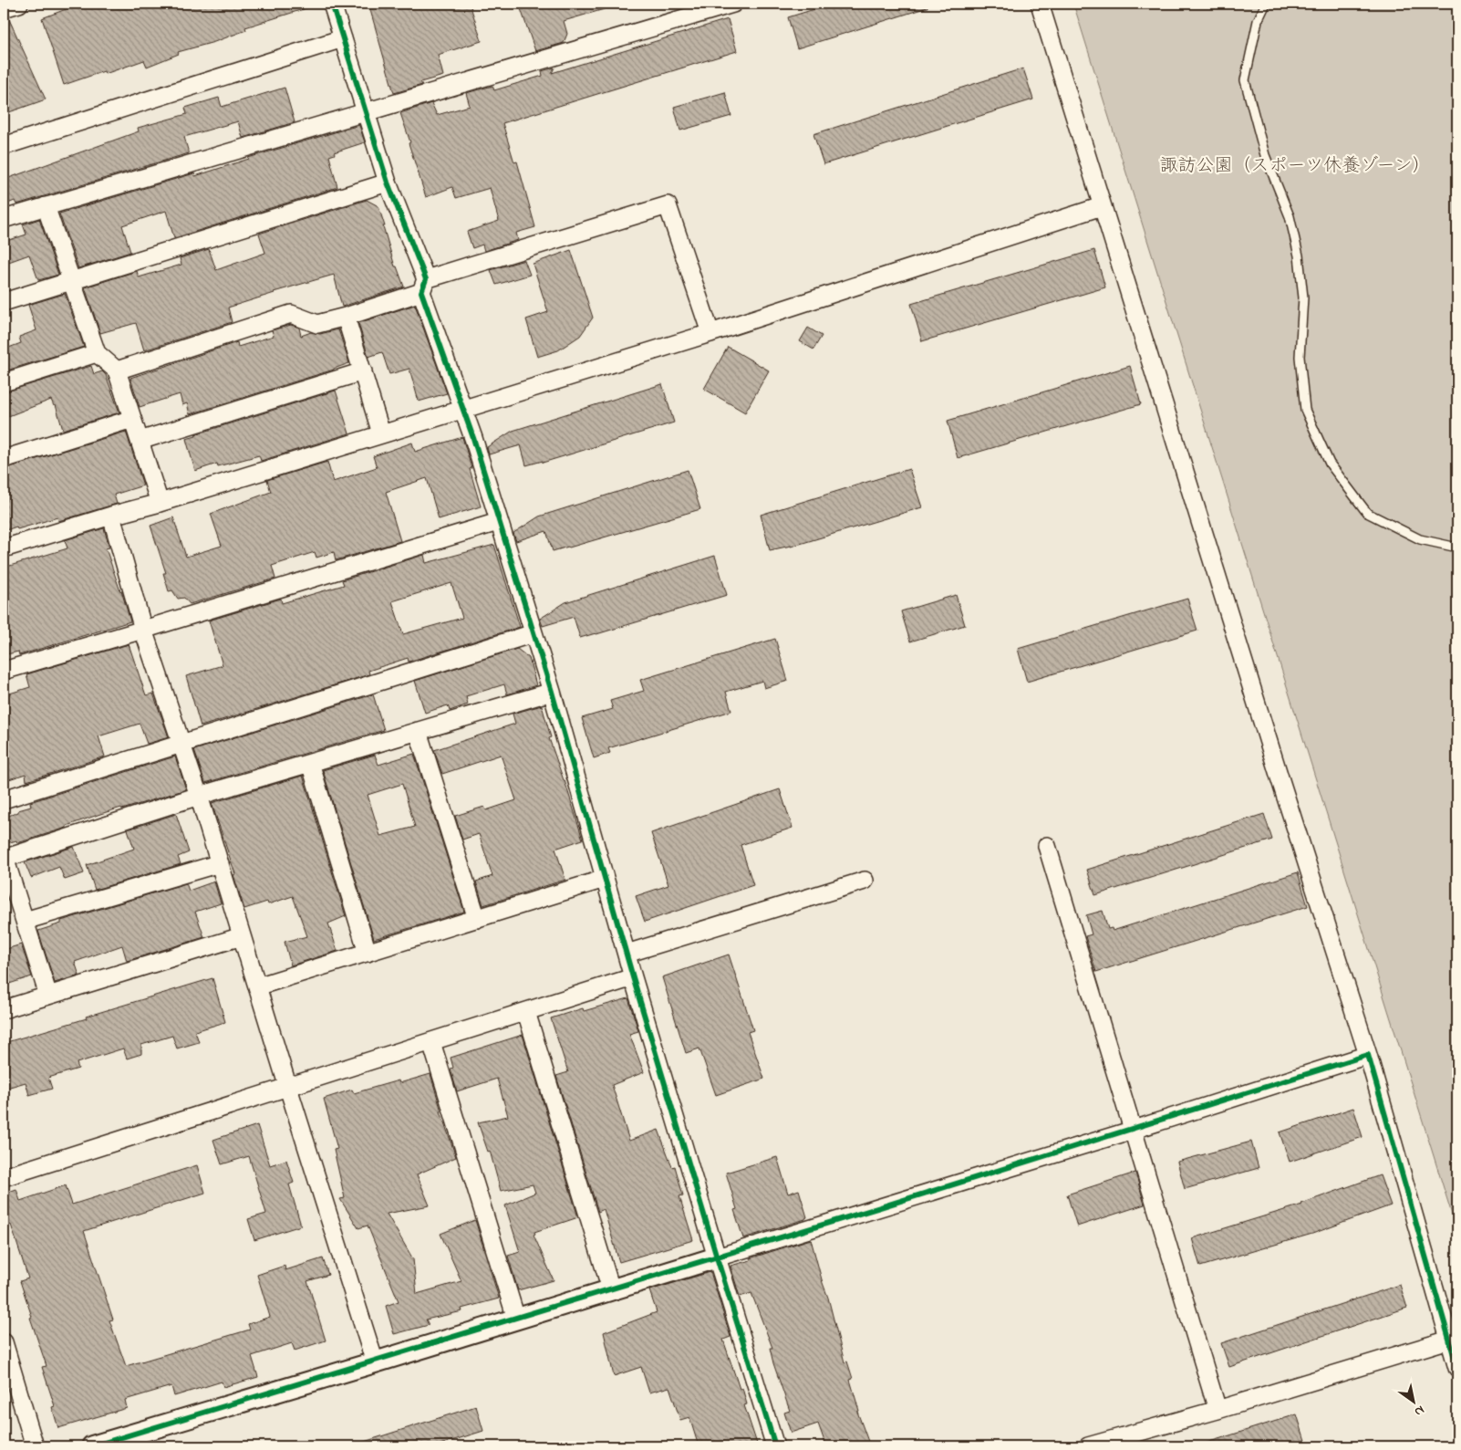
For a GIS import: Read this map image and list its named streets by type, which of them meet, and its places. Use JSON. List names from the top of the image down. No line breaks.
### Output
{"parks":["諏訪公園（スポーツ休養ゾーン）"],"north":"bottom right"}
